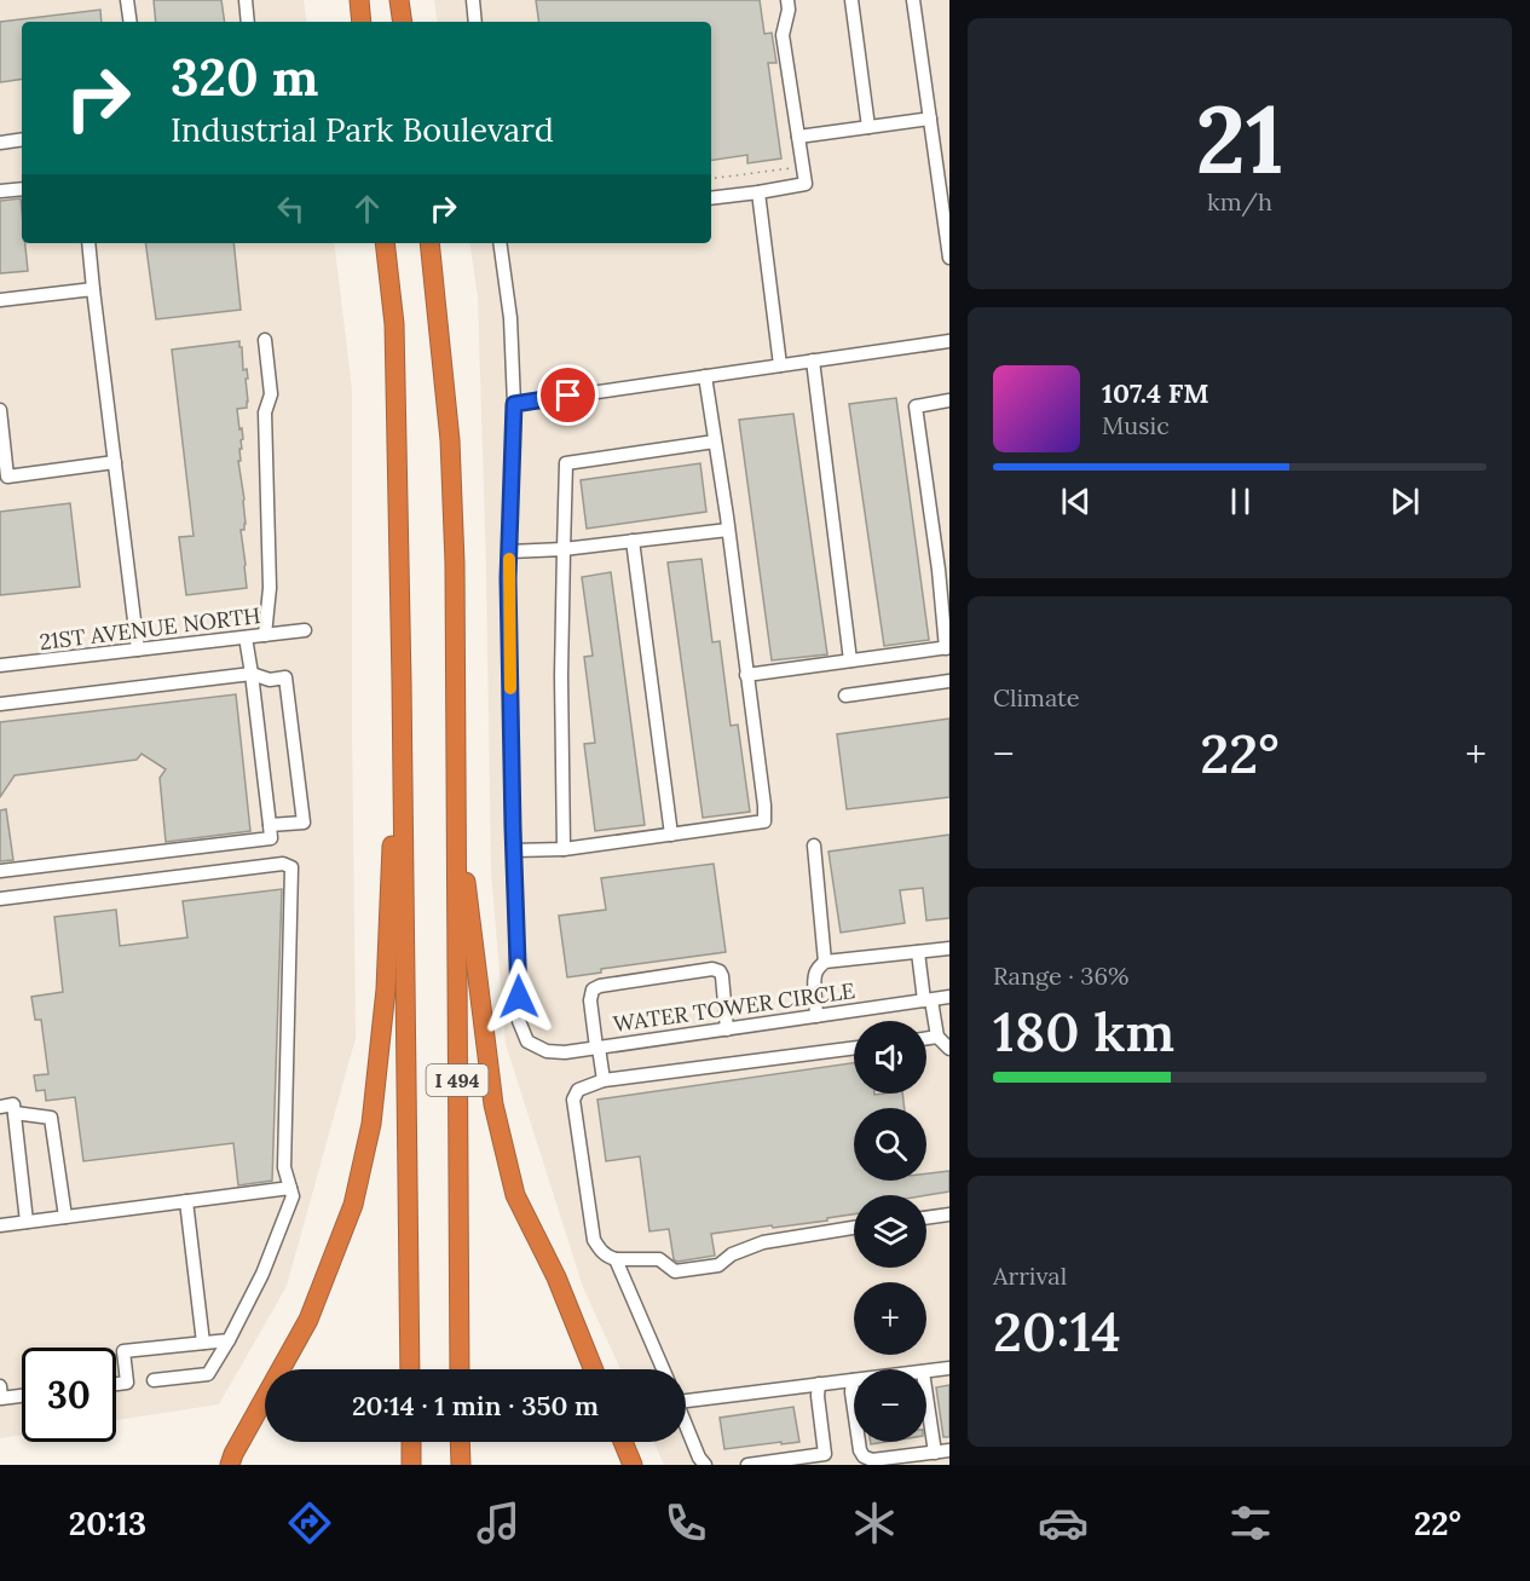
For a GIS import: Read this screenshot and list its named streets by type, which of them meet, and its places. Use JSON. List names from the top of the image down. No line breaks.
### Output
{"streets":{"highway":["I 494"],"street":["21ST AVENUE NORTH","WATER TOWER CIRCLE"]},"page":{"tile":[["21","km/h"],"Climate",["Range · 36%","180 km"],["Arrival","20:14"]],"turn":["320 m","Industrial Park Boulevard"],"song":["107.4 FM","Music"],"heat":["−","22°","+"],"map_buttons":["+","−"],"limit":"30","trip":"20:14 · 1 min · 350 m","tabs":["20:13","22°"]}}
